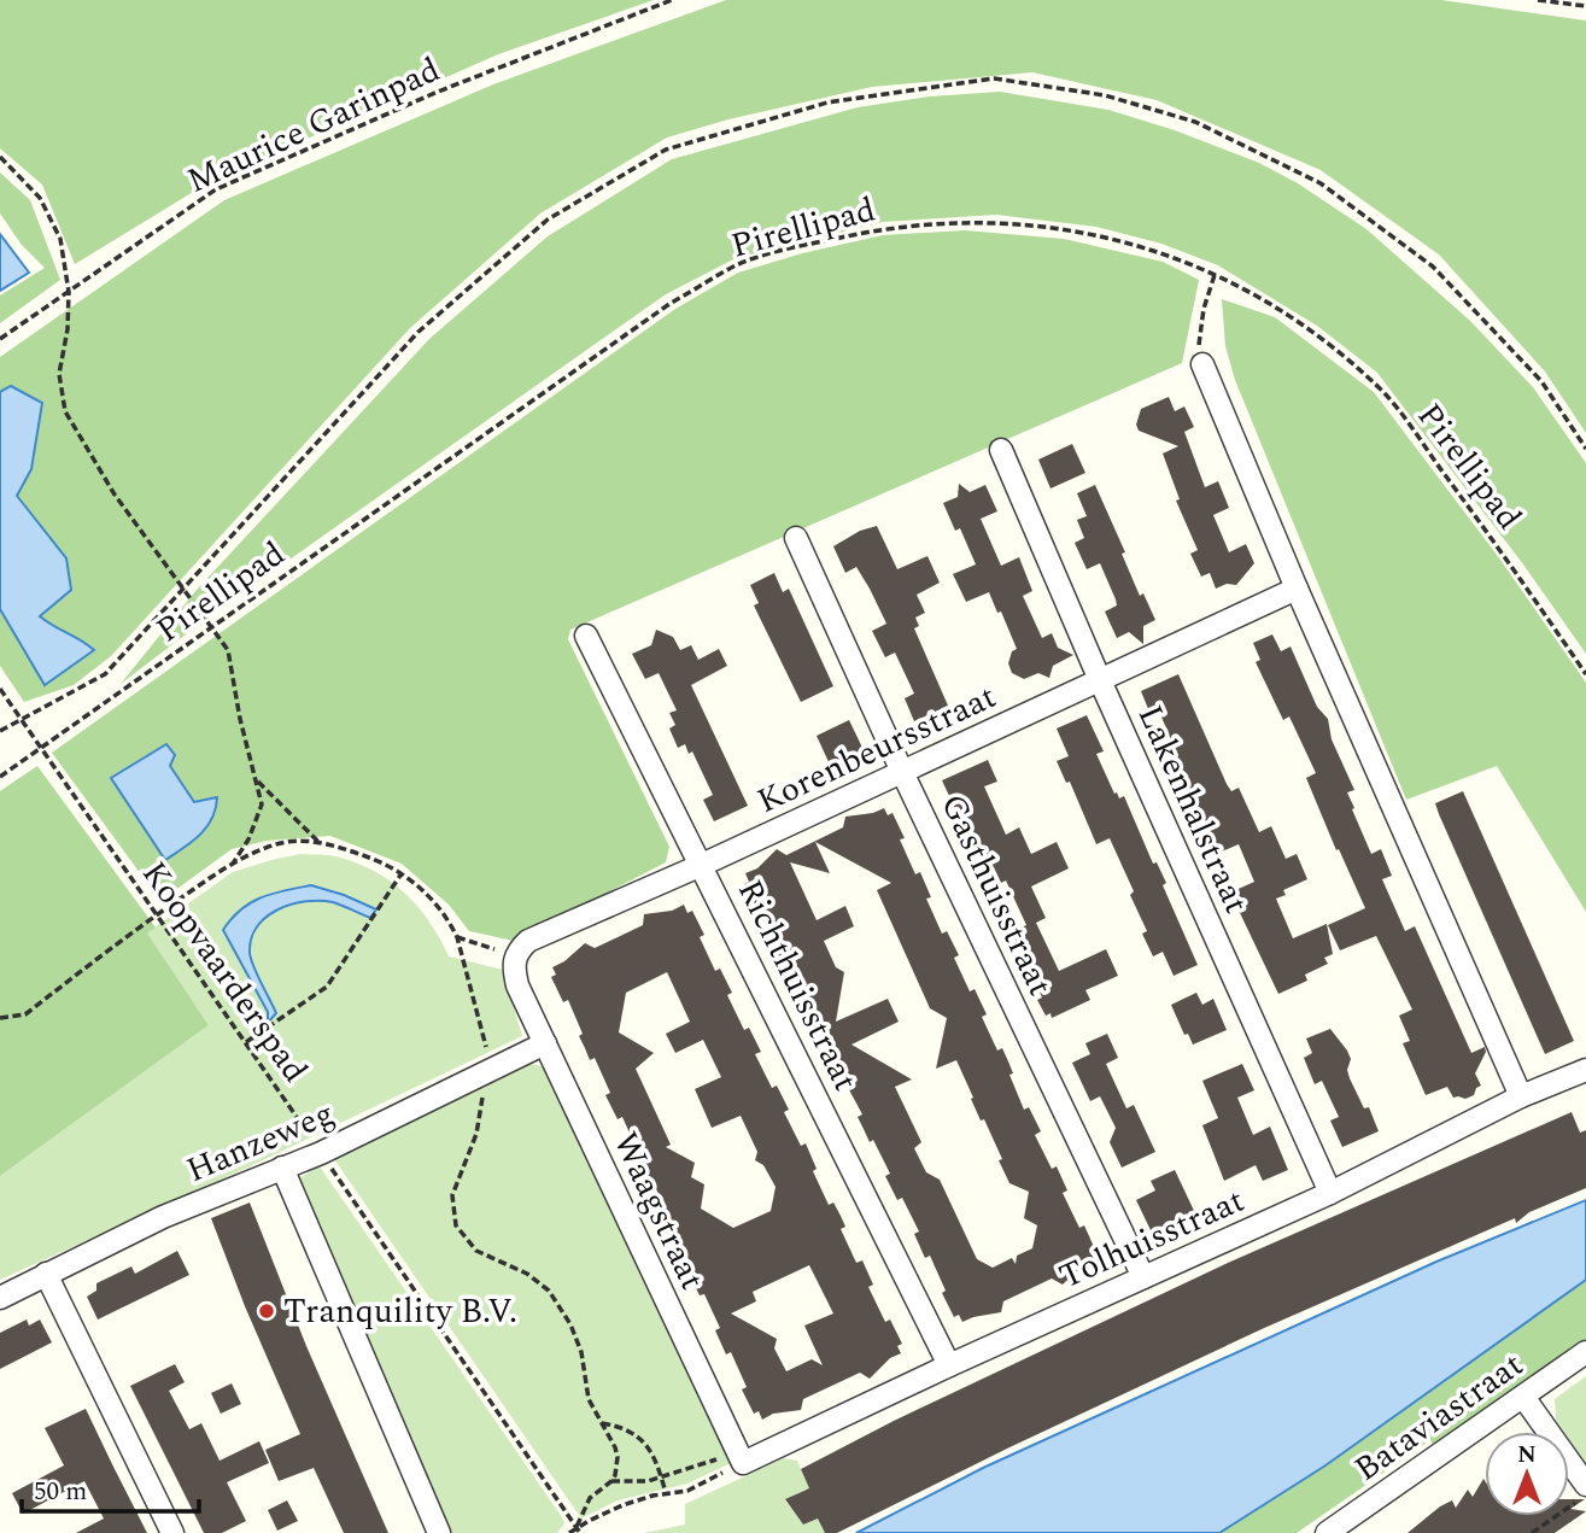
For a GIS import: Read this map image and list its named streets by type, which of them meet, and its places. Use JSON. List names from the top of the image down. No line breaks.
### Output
{"streets":{"street":["Korenbeursstraat","Lakenhalstraat","Gasthuisstraat","Richthuisstraat","Hanzeweg","Waagstraat","Tolhuisstraat","Bataviastraat"],"path":["Maurice Garinpad","Pirellipad","Koopvaarderspad"]},"crossings":[["Pirellipad","Koopvaarderspad"],["Korenbeursstraat","Lakenhalstraat"],["Korenbeursstraat","Gasthuisstraat"],["Korenbeursstraat","Richthuisstraat"],["Korenbeursstraat","Waagstraat"],["Lakenhalstraat","Tolhuisstraat"],["Gasthuisstraat","Tolhuisstraat"],["Koopvaarderspad","Hanzeweg"],["Richthuisstraat","Tolhuisstraat"],["Hanzeweg","Waagstraat"],["Waagstraat","Tolhuisstraat"]],"places":["Tranquility B.V."],"scale_bar":"50 m","north":"top"}
